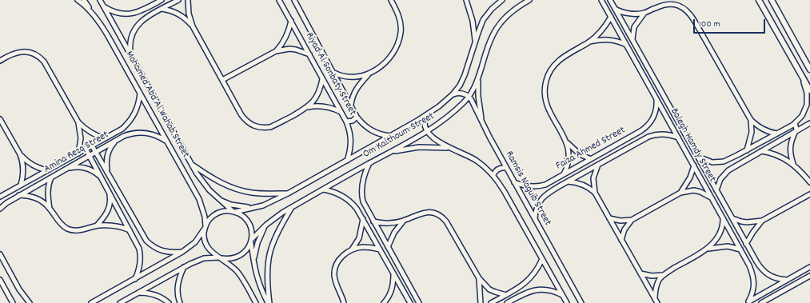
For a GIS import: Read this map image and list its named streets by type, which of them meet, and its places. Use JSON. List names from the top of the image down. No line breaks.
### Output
{"streets":{"street":["Riyad Al Sonbaty Street","Mohamed Abd Al Wahab Street","Om Kalthoum Street","Balegh Hamdy Street","Faiza Ahmed Street","Amina Rezq Street","Ramsis Naguib Street"]},"crossings":[["Riyad Al Sonbaty Street","Om Kalthoum Street"],["Mohamed Abd Al Wahab Street","Om Kalthoum Street"],["Mohamed Abd Al Wahab Street","Amina Rezq Street"],["Om Kalthoum Street","Ramsis Naguib Street"],["Balegh Hamdy Street","Faiza Ahmed Street"],["Faiza Ahmed Street","Ramsis Naguib Street"]],"scale_bar":"100 m"}
